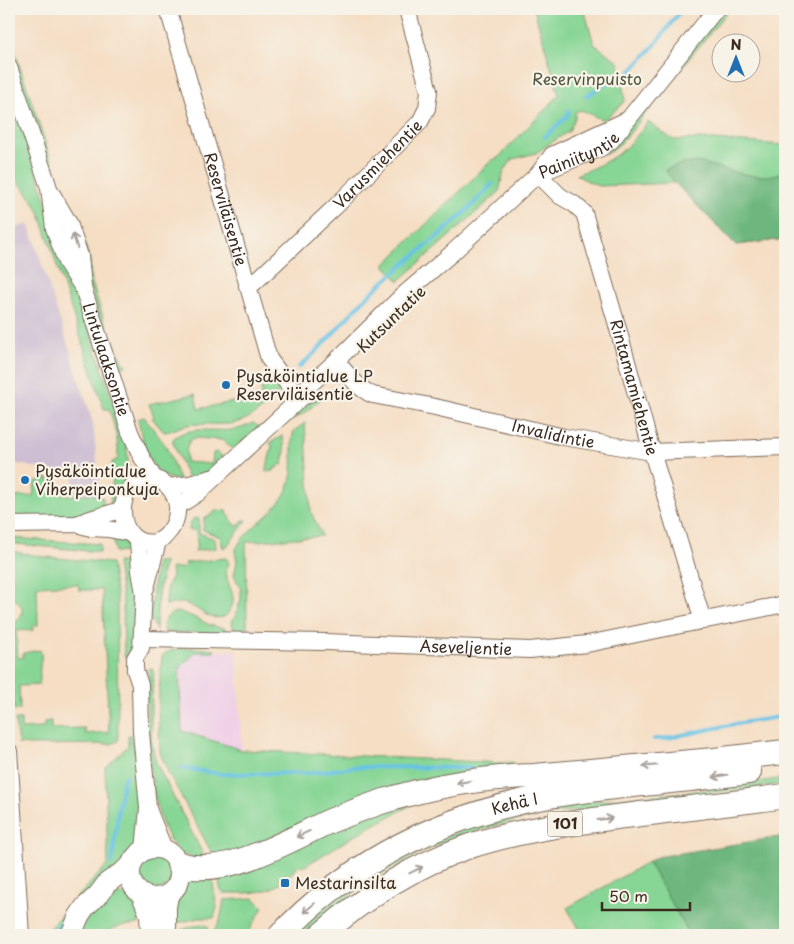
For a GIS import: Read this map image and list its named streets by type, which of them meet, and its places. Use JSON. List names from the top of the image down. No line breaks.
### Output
{"streets":{"highway":["Kehä I","101"],"street":["Painiityntie","Varusmiehentie","Reserviläisentie","Kutsuntatie","Lintulaaksontie","Rintamamiehentie","Invalidintie","Aseveljentie"]},"crossings":[["Painiityntie","Kutsuntatie"],["Painiityntie","Rintamamiehentie"],["Varusmiehentie","Reserviläisentie"],["Reserviläisentie","Kutsuntatie"],["Kutsuntatie","Lintulaaksontie"],["Kutsuntatie","Rintamamiehentie"],["Kutsuntatie","Invalidintie"],["Rintamamiehentie","Invalidintie"],["Rintamamiehentie","Aseveljentie"]],"parks":["Reservinpuisto"],"places":{"other":["Pysäköintialue LP Reserviläisentie","Pysäköintialue Viherpeiponkuja"],"transit":["Mestarinsilta"]},"scale_bar":"50 m","north":"top"}
